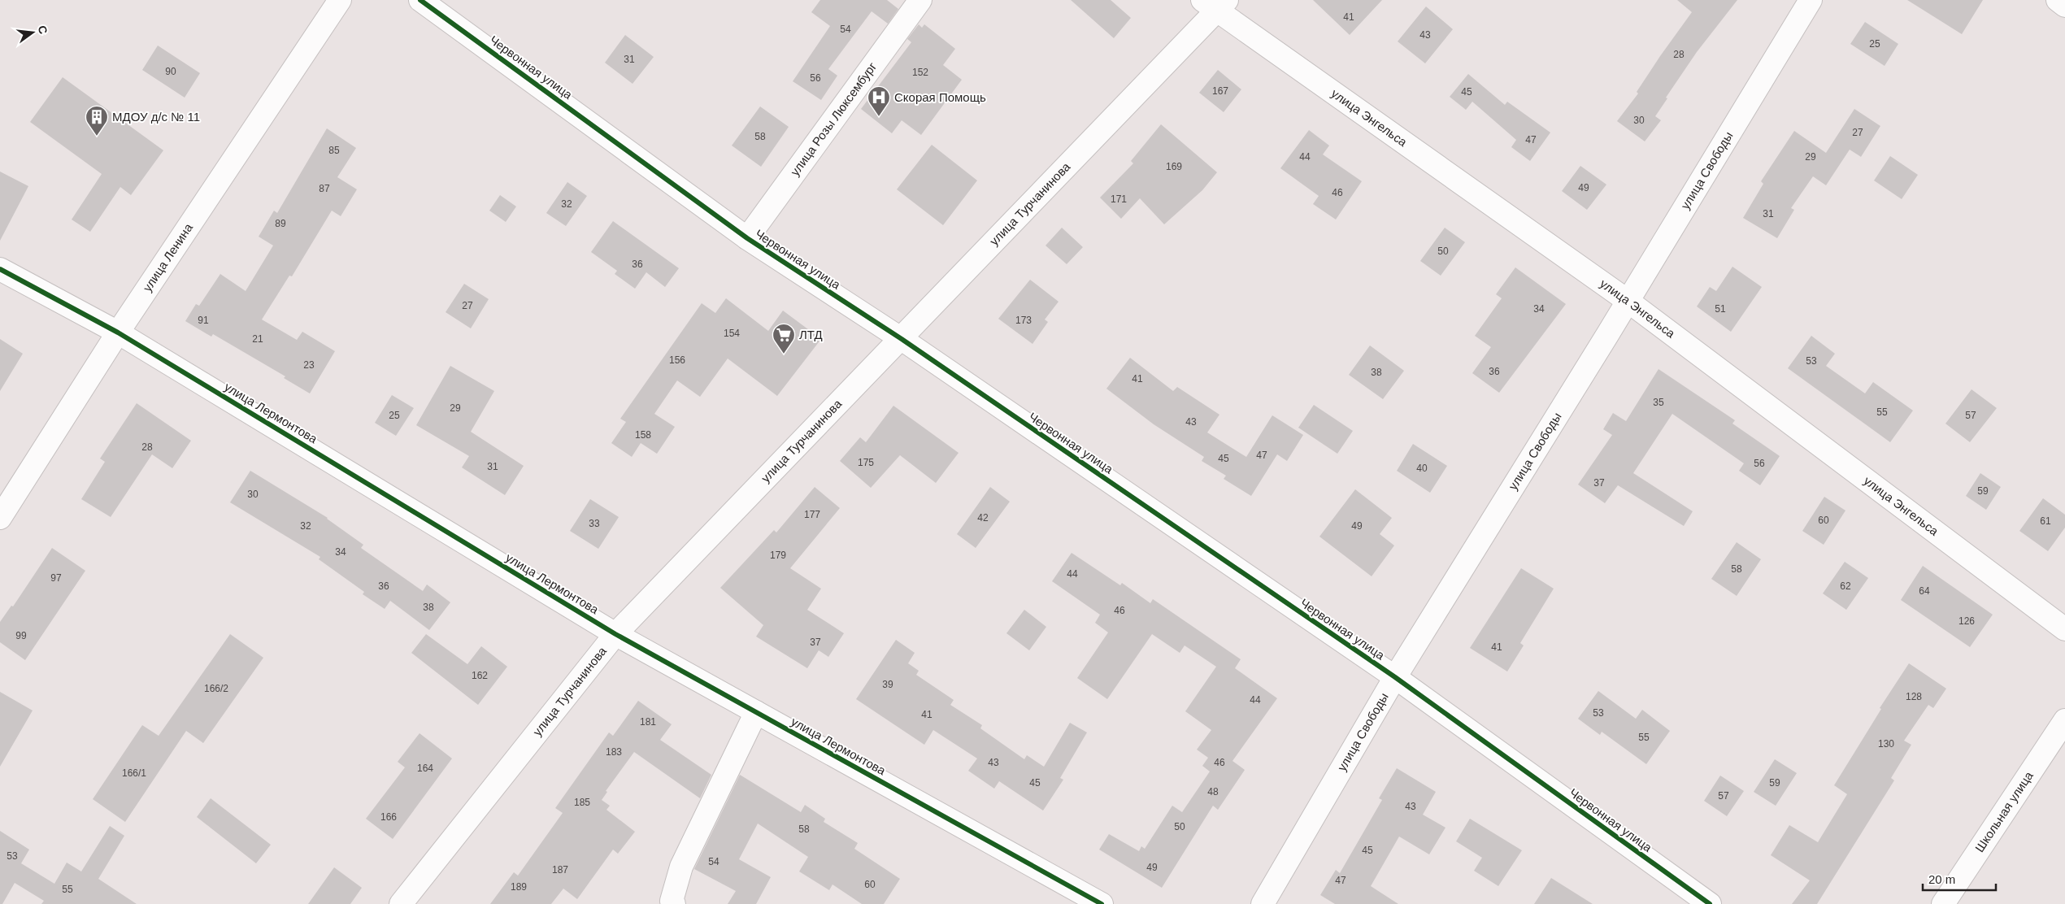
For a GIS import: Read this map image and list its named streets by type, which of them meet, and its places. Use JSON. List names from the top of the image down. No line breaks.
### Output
{"streets":{"street":["Червонная улица","улица Энгельса","улица Розы Люксембург","улица Свободы","улица Турчанинова","улица Ленина","улица Лермонтова","Школьная улица"]},"crossings":[["Червонная улица","улица Розы Люксембург"],["Червонная улица","улица Свободы"],["Червонная улица","улица Турчанинова"],["улица Энгельса","улица Свободы"],["улица Энгельса","улица Турчанинова"],["улица Турчанинова","улица Лермонтова"],["улица Ленина","улица Лермонтова"]],"places":{"hospital":["Скорая Помощь"],"building":["МДОУ д/с № 11"],"supermarket":["ЛТД"]},"house_numbers":["41","54","43","25","28","31","90","152","56","167","45","30","27","58","47","85","44","29","169","49","87","46","171","32","31","89","50","36","27","34","51","91","173","154","21","156","53","23","36","38","41","35","29","55","25","57","43","158","28","47","45","175","56","31","40","37","59","30","177","42","60","61","33","32","49","34","179","58","44","97","36","62","64","38","46","126","99","37","41","162","39","166/2","128","44","53","41","181","55","130","183","43","46","164","166/1","45","59","48","57","185","43","166","50","58","45","53","54","49","187","47","60","189","55"],"scale_bar":"20 m","north":"right"}
